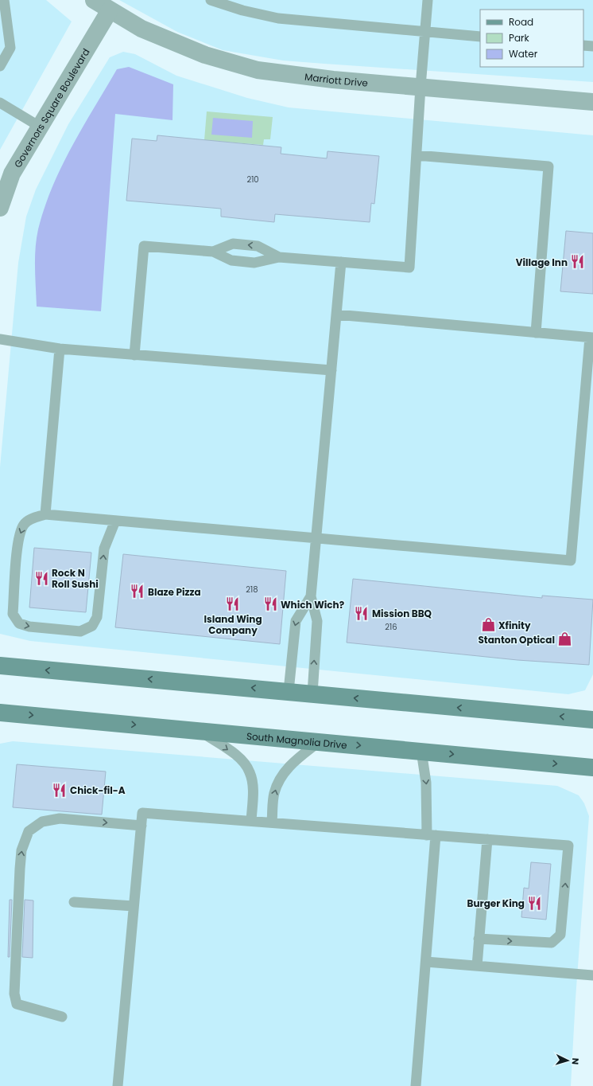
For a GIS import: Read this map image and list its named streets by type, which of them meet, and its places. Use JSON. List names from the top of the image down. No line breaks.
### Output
{"streets":{"main road":["South Magnolia Drive"],"street":["Marriott Drive","Governors Square Boulevard"]},"crossings":[["Marriott Drive","Governors Square Boulevard"]],"places":{"restaurant":["Village Inn","Rock N Roll Sushi","Blaze Pizza","Island Wing Company","Which Wich?","Mission BBQ","Chick-fil-A","Burger King"],"shop":["Xfinity","Stanton Optical"]},"house_numbers":["210","218","216"],"legend":["Road","Park","Water"],"north":"right"}
